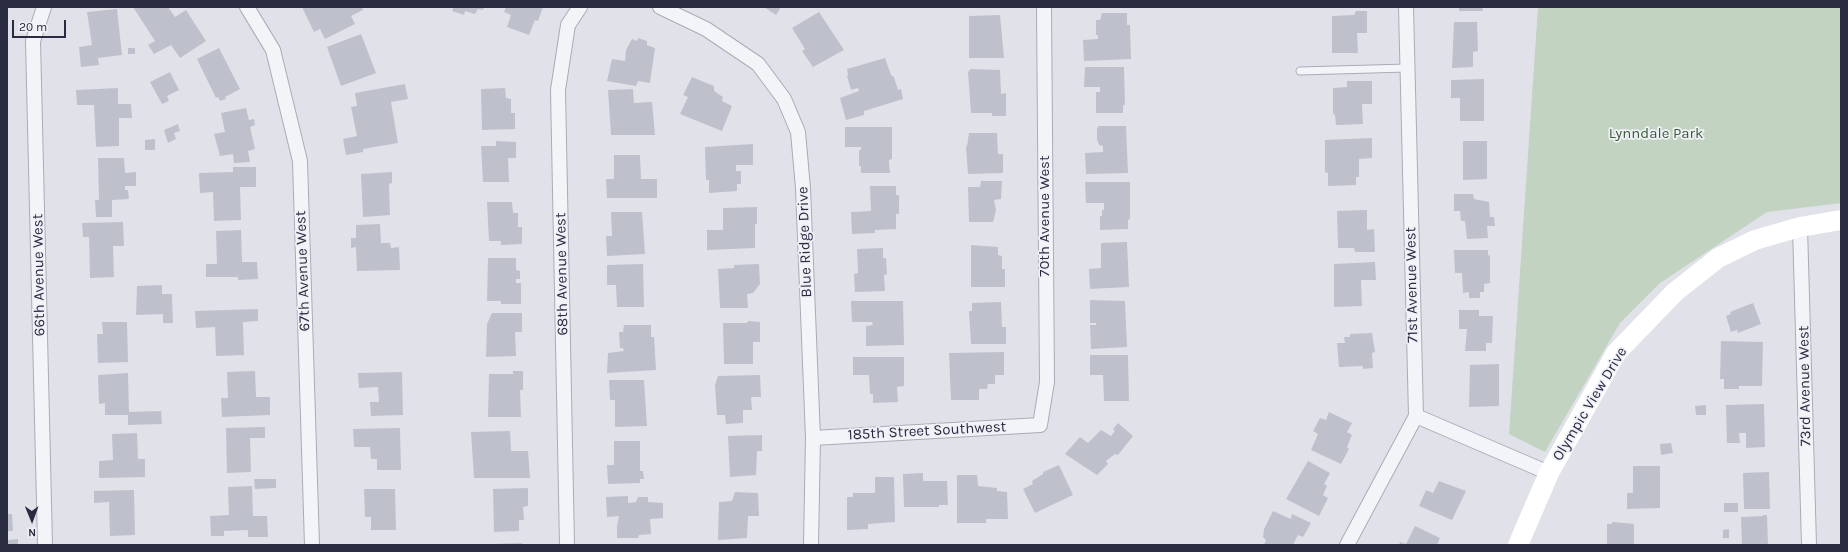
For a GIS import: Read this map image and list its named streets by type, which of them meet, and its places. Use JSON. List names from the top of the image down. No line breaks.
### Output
{"streets":{"main road":["Olympic View Drive"],"street":["70th Avenue West","Blue Ridge Drive","67th Avenue West","68th Avenue West","66th Avenue West","71st Avenue West","73rd Avenue West","185th Street Southwest"]},"crossings":[["70th Avenue West","185th Street Southwest"],["Blue Ridge Drive","185th Street Southwest"],["73rd Avenue West","Olympic View Drive"]],"parks":["Lynndale Park"],"scale_bar":"20 m","north":"bottom"}
